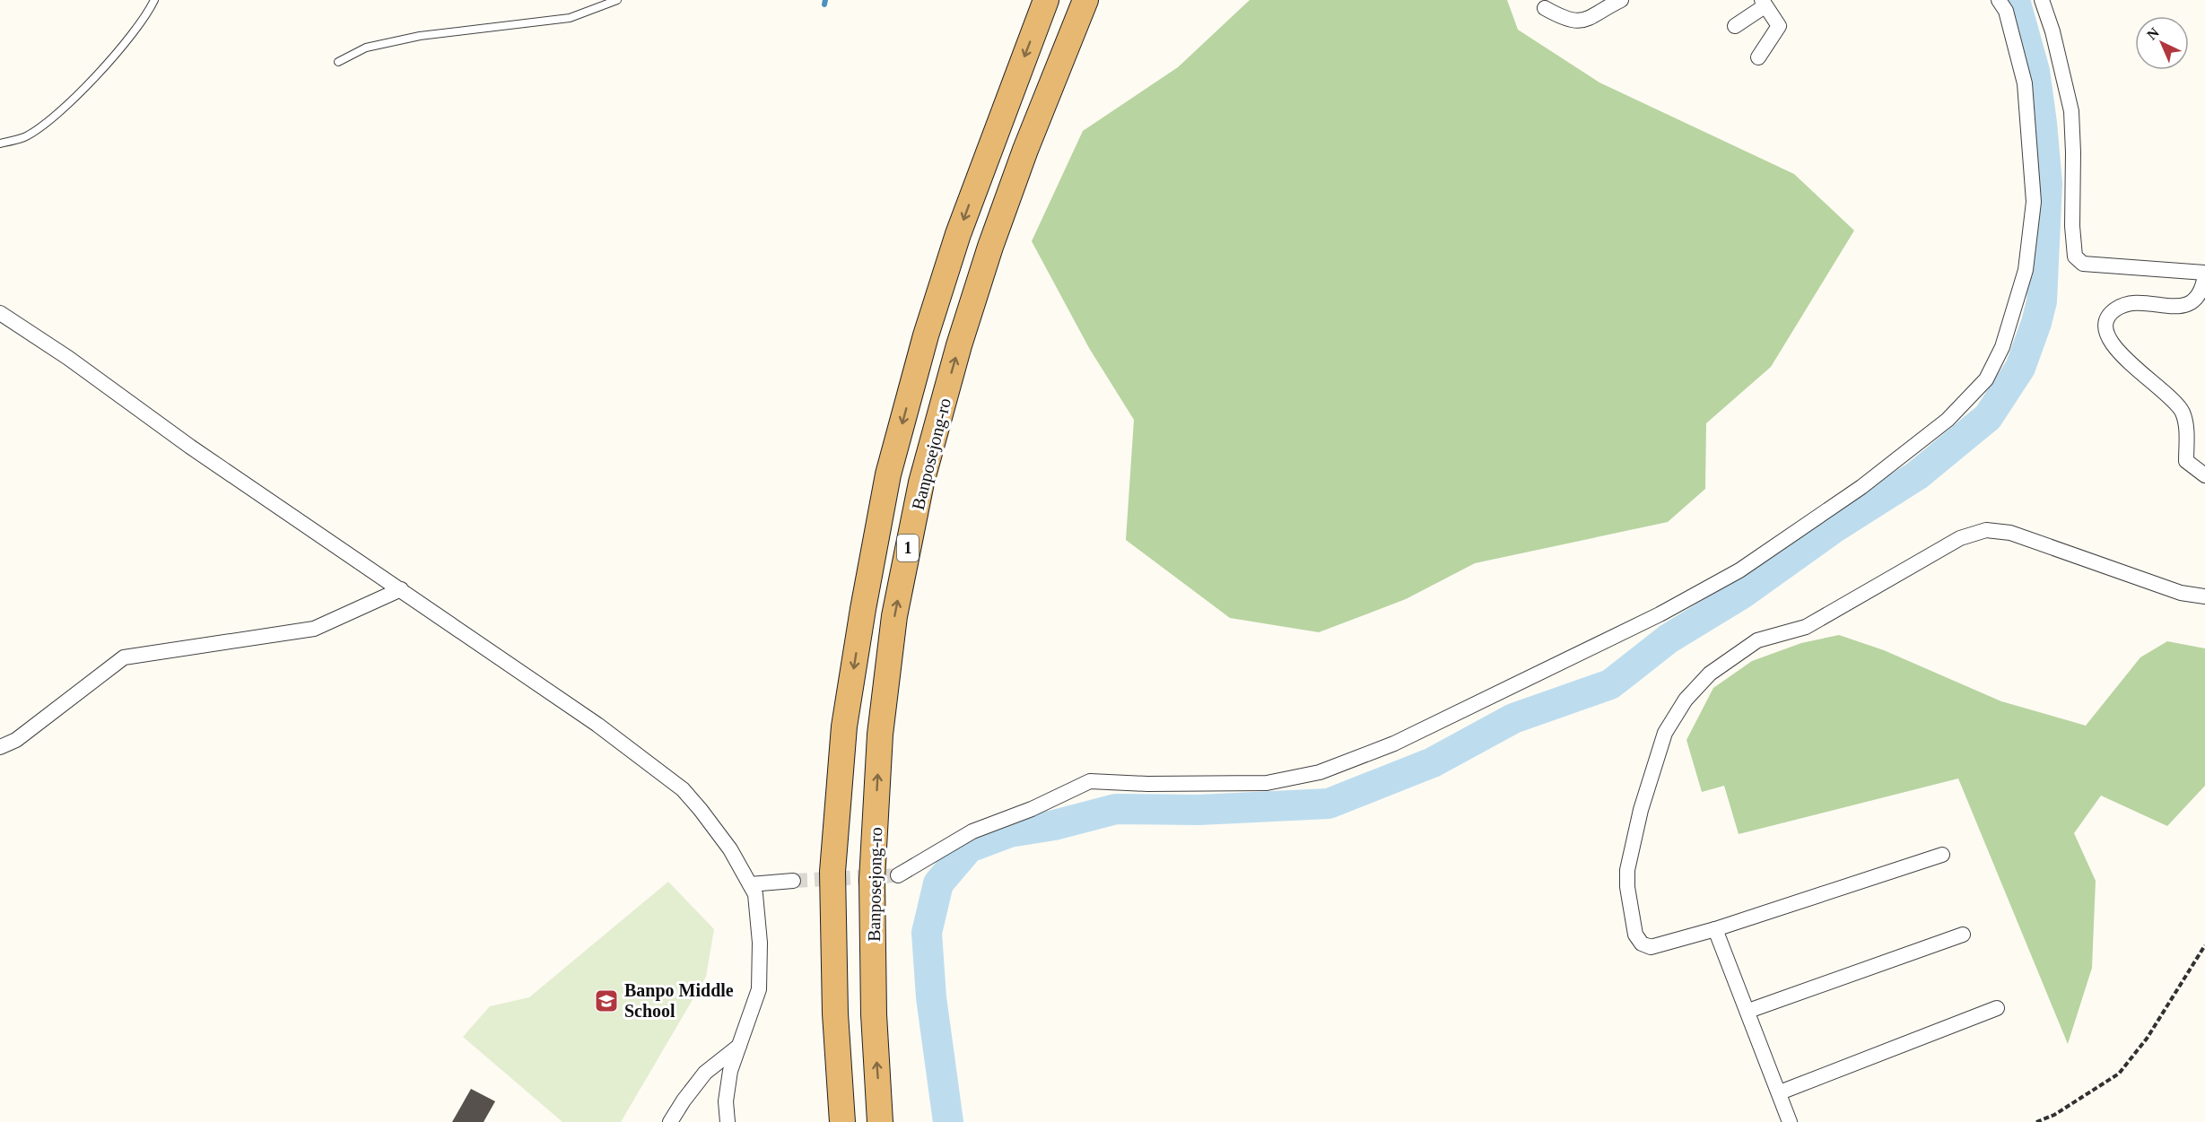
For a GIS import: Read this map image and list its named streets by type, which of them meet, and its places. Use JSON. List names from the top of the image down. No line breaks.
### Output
{"streets":{"highway":["Banposejong-ro","1"]},"places":{"school or university":["Banpo Middle School"]},"north":"top left"}
